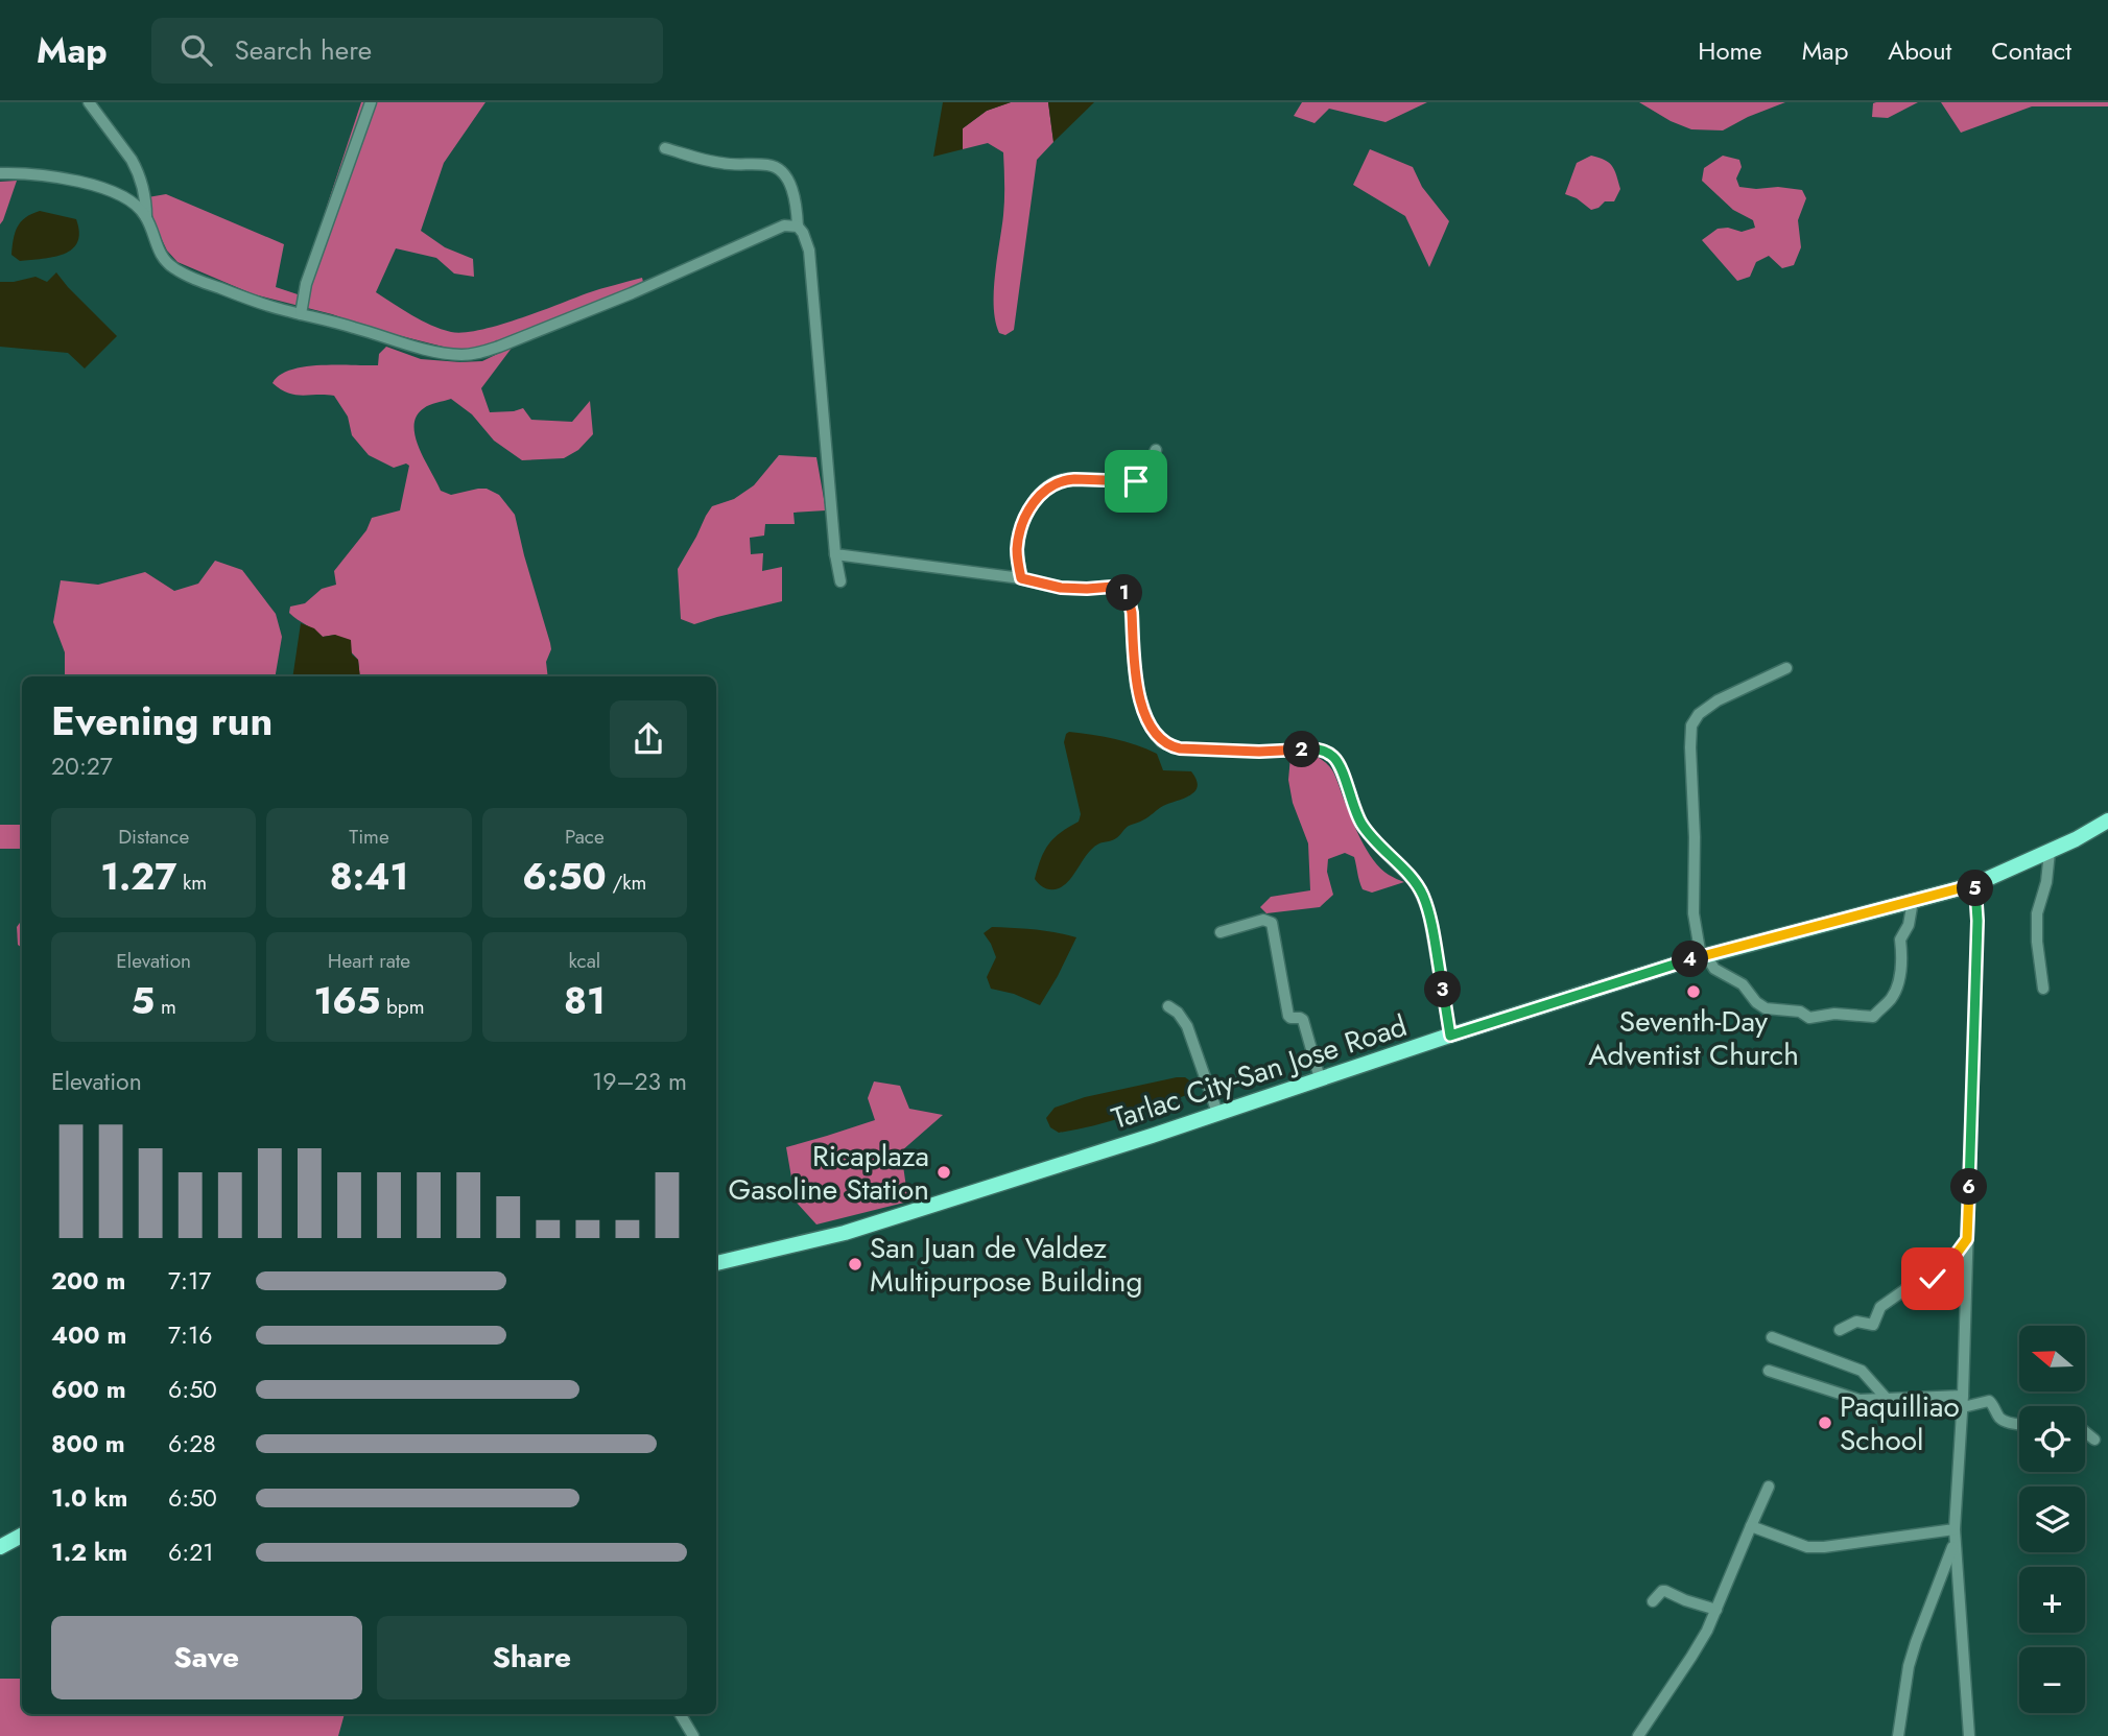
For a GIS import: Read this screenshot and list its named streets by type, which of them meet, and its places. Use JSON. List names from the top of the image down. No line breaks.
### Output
{"streets":{"main road":["Tarlac City-San Jose Road"]},"places":["Seventh-Day Adventist Church","Ricaplaza Gasoline Station","San Juan de Valdez Multipurpose Building","Paquilliao School"],"north":"left","page":{"header":"Map","search":"Search here","nav":["Home","Map","About","Contact"],"pins":["1","2","5","4","3","6"],"heading":["Evening run","20:27"],"stats":[["Distance","1.27 km"],["Time","8:41"],["Pace","6:50 /km"],["Elevation","5 m"],["Heart rate","165 bpm"],["kcal","81"]],"chart":["Elevation","19–23 m"],"list":[{"name":"200 m","note":"7:17"},{"name":"400 m","note":"7:16"},{"name":"600 m","note":"6:50"},{"name":"800 m","note":"6:28"},{"name":"1.0 km","note":"6:50"},{"name":"1.2 km","note":"6:21"}],"map_buttons":["+","−"],"buttons":["Save","Share"]}}
